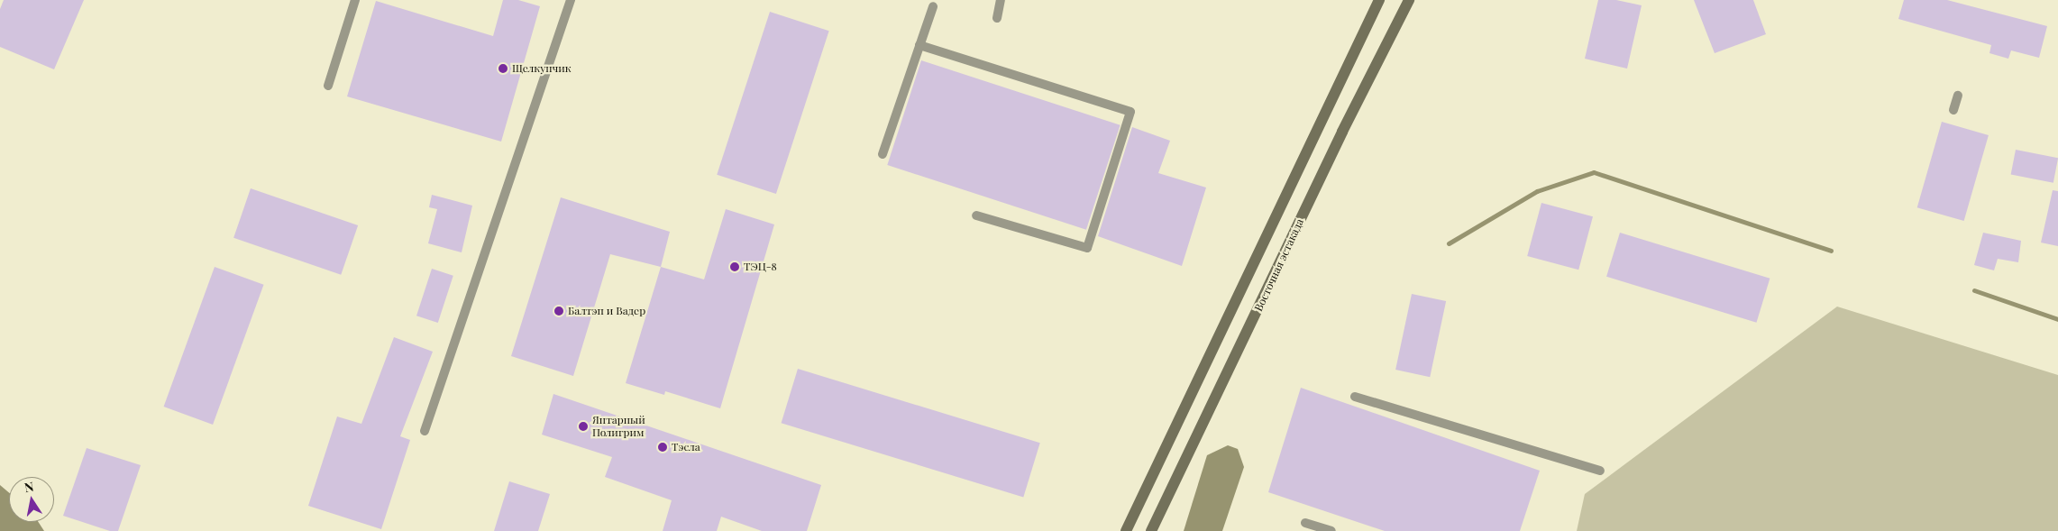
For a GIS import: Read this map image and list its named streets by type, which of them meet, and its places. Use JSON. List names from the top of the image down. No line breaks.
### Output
{"streets":{"main road":["Восточная эстакада"]},"places":["Щелкунчик","ТЭЦ-8","Балтэп и Вадер","Янтарный Полигрим","Тэсла"],"north":"top"}
